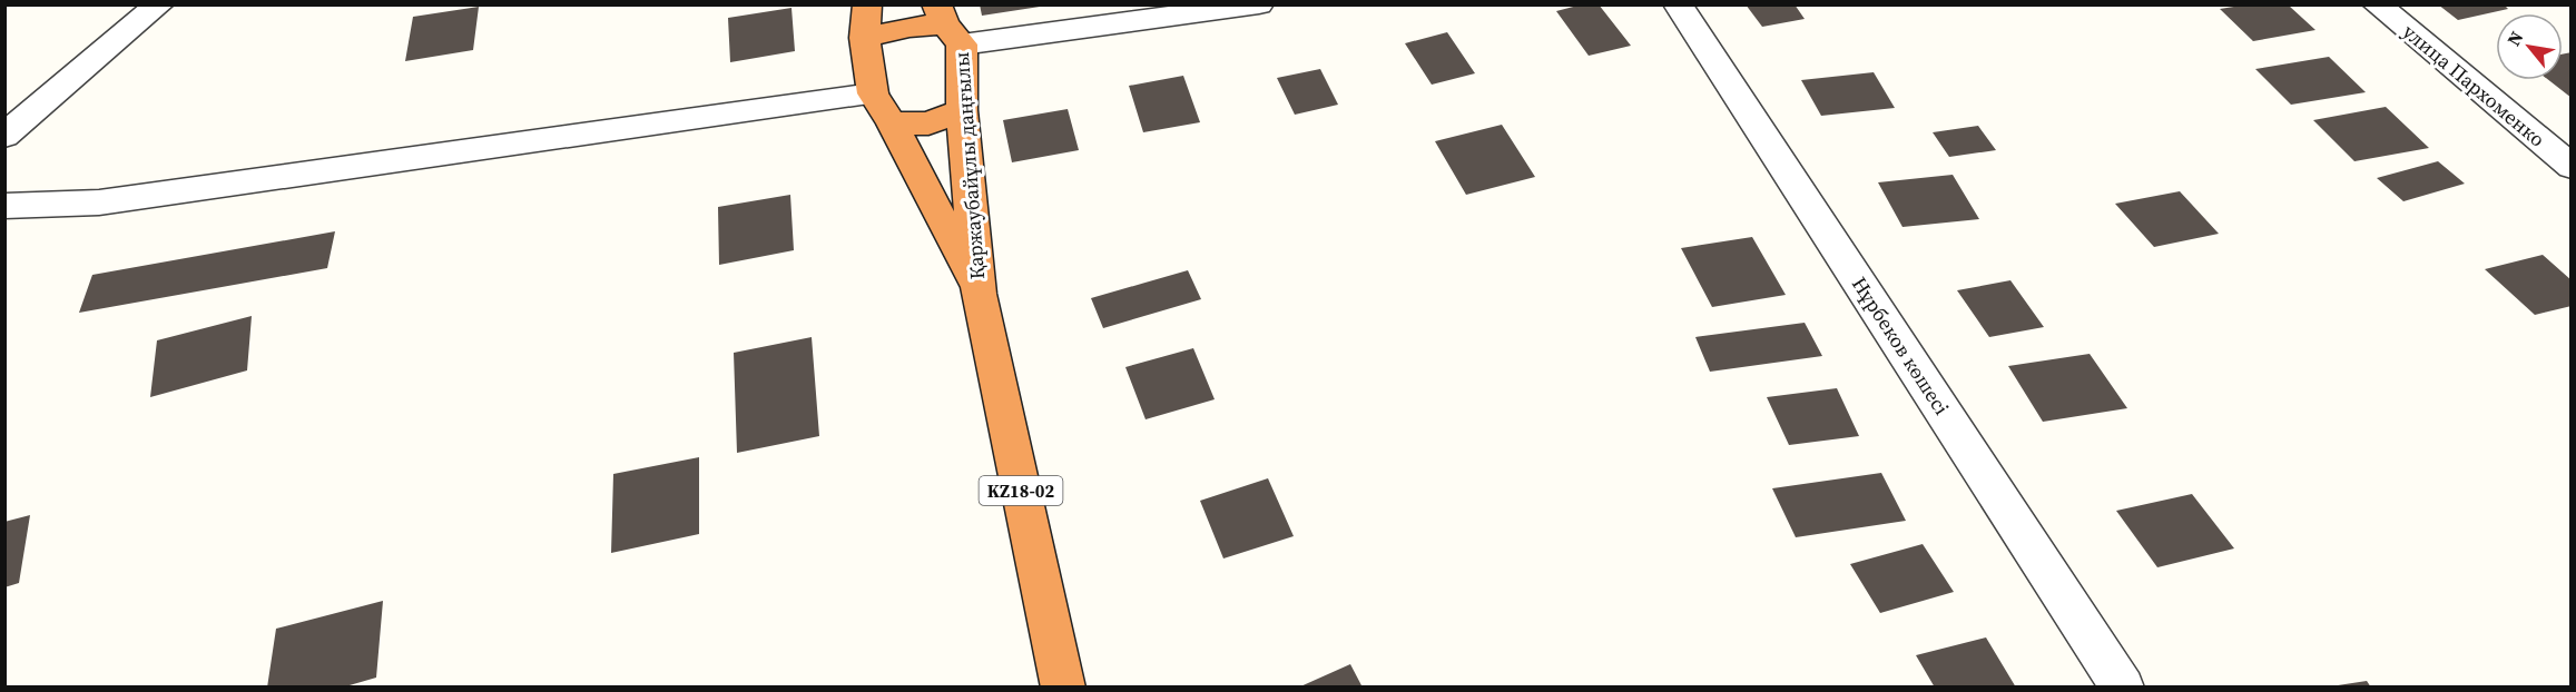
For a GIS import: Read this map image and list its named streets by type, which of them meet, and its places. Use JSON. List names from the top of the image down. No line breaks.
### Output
{"streets":{"highway":["Қаржаубайұлы даңғылы","KZ18-02"],"street":["улица Пархоменко","Нұрбеков көшесі"]},"north":"top left"}
